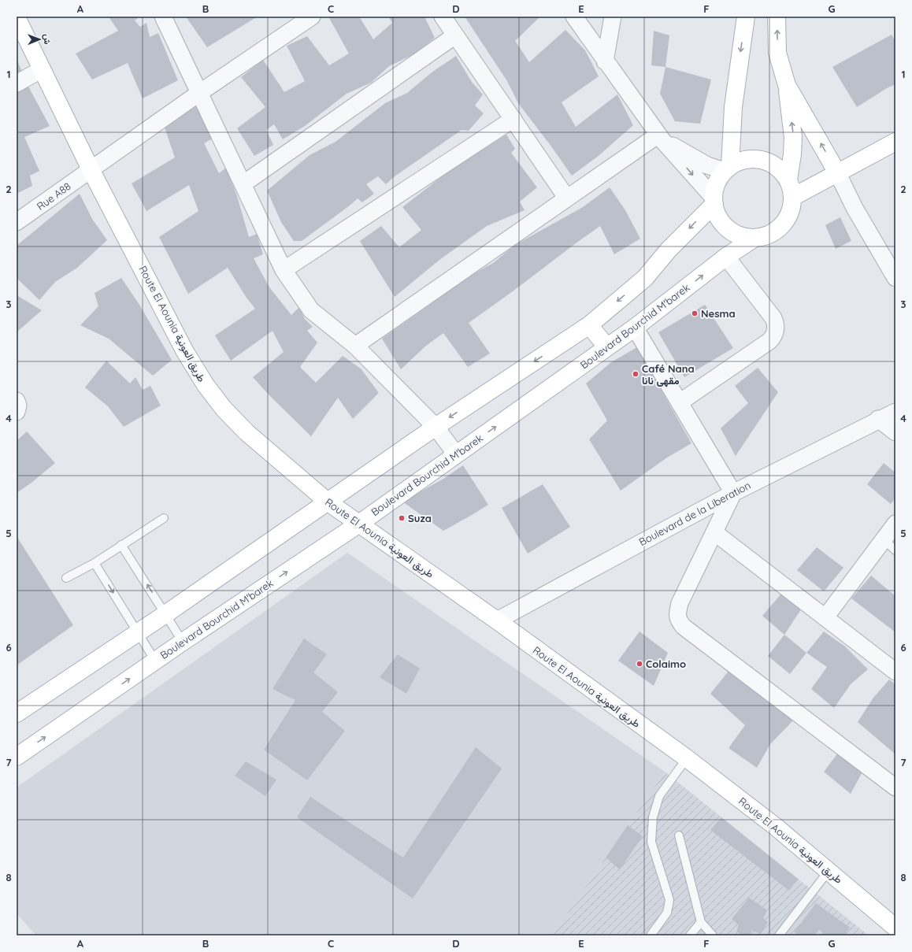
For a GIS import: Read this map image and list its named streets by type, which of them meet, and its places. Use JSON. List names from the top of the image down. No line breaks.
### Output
{"streets":{"main road":["Route El Aounia طريق العونية","Boulevard Bourchid M'barek"],"street":["Rue A88","Boulevard de la Liberation"]},"crossings":[["Rue A88","Route El Aounia طريق العونية"],["Route El Aounia طريق العونية","Boulevard Bourchid M'barek"],["Route El Aounia طريق العونية","Boulevard de la Liberation"]],"places":["Nesma","Café Nana مقهى نانا","Suza","Colaimo"],"north":"right","grid":{"columns":["A","B","C","D","E","F","G"],"rows":["1","2","3","4","5","6","7","8"]}}
